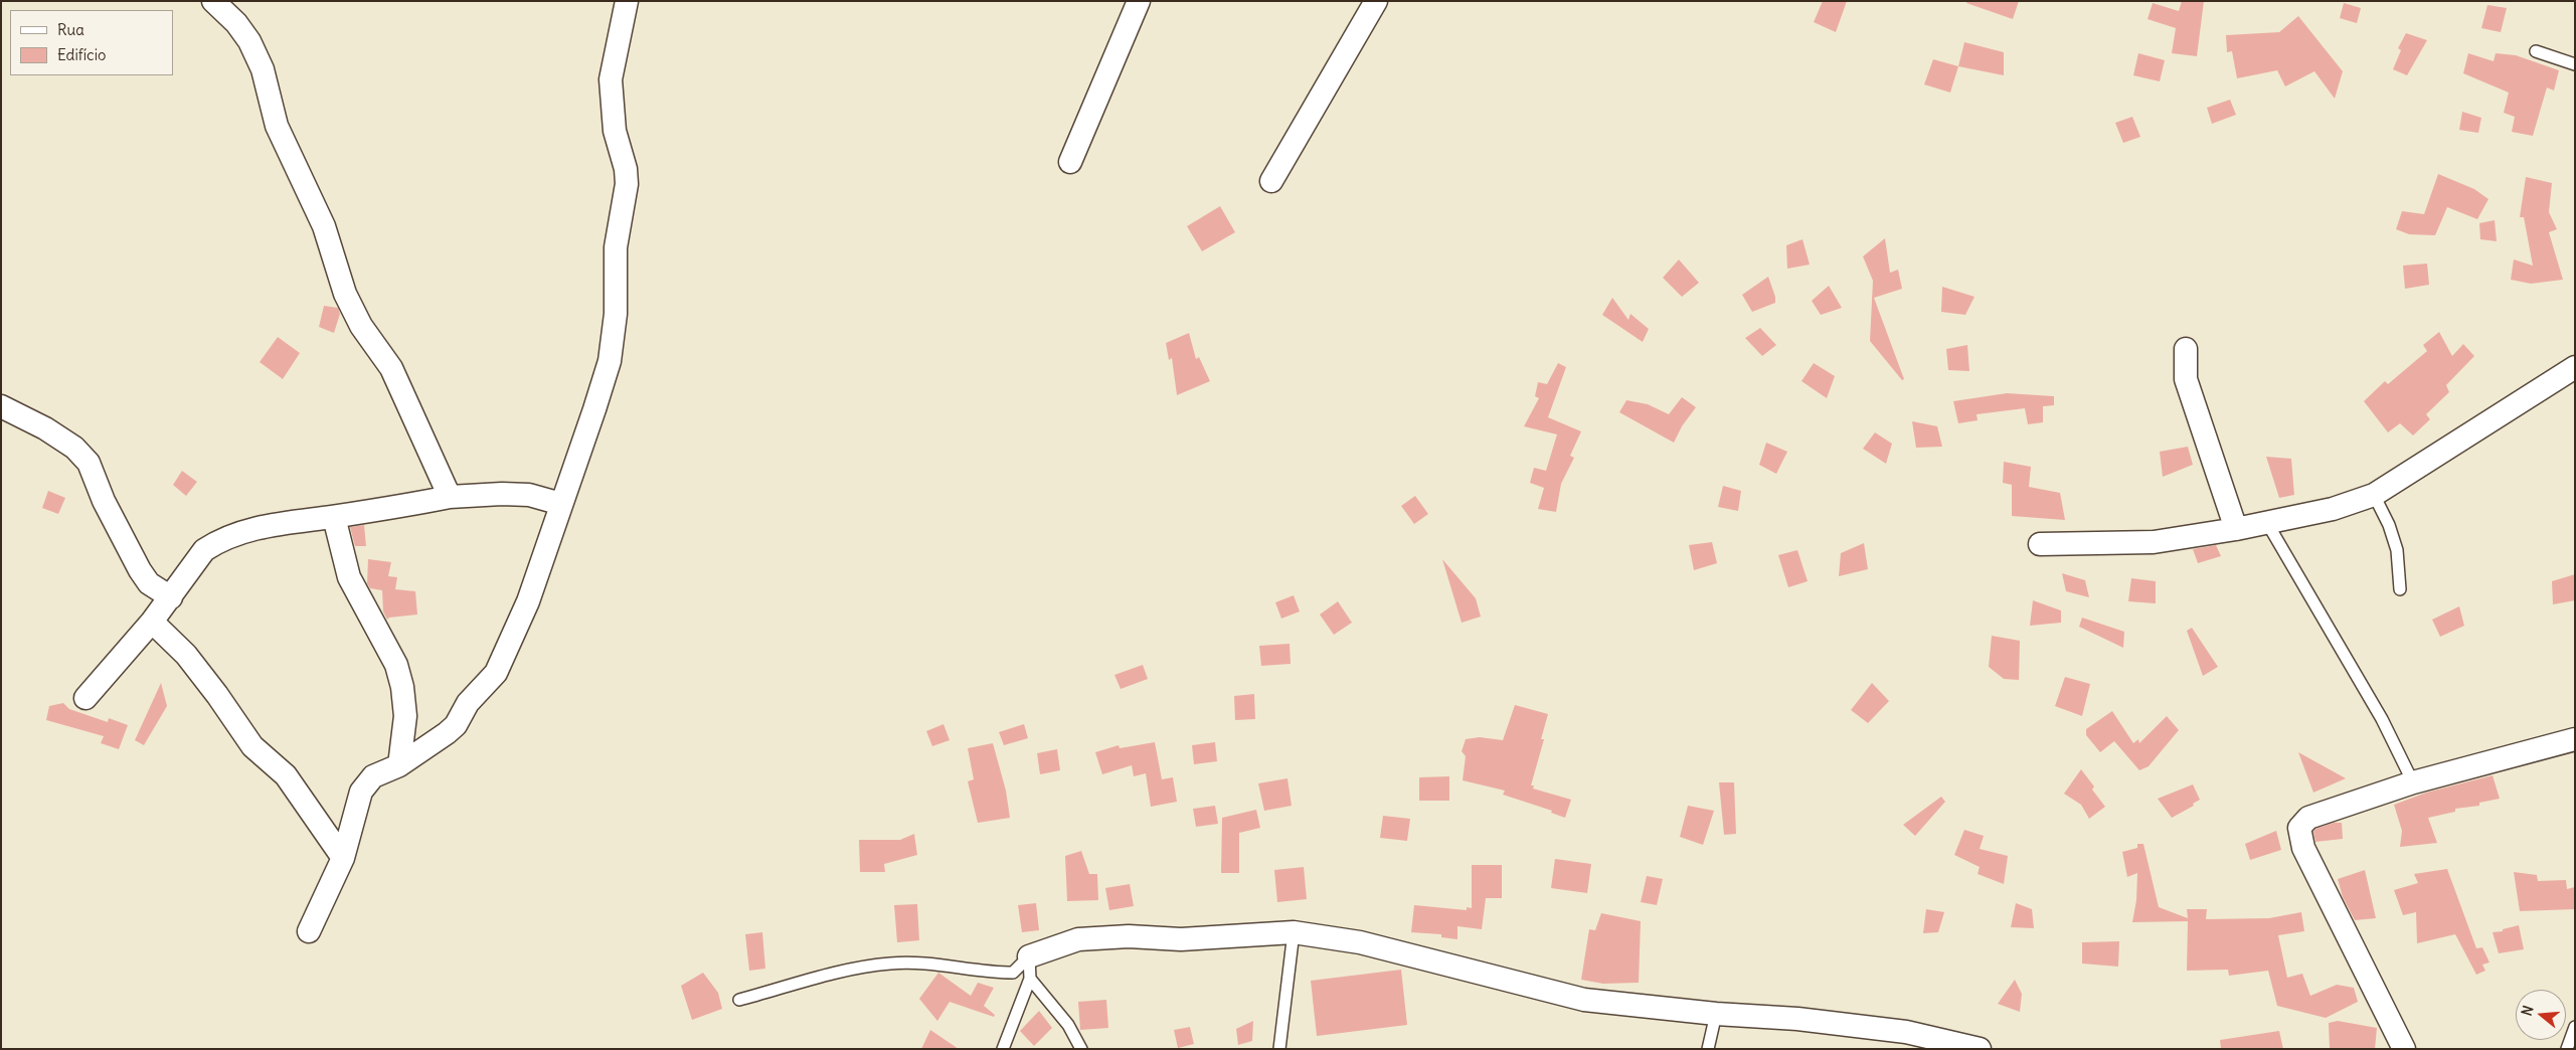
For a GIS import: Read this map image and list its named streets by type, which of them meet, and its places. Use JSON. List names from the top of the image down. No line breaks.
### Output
{"legend":["Rua","Edifício"],"north":"left"}
